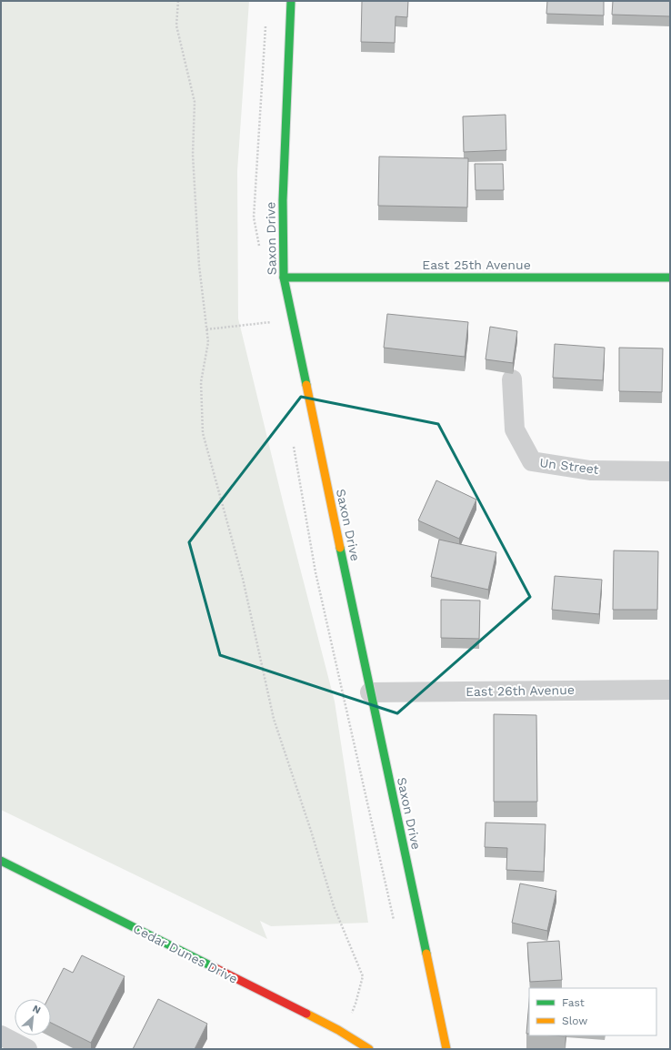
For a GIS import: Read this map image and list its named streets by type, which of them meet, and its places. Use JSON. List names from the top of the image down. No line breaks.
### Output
{"streets":{"street":["Saxon Drive","East 25th Avenue","Un Street","East 26th Avenue","Cedar Dunes Drive"]},"crossings":[["Saxon Drive","East 25th Avenue"],["Saxon Drive","East 26th Avenue"]],"legend":["Fast","Slow"],"north":"top right"}
